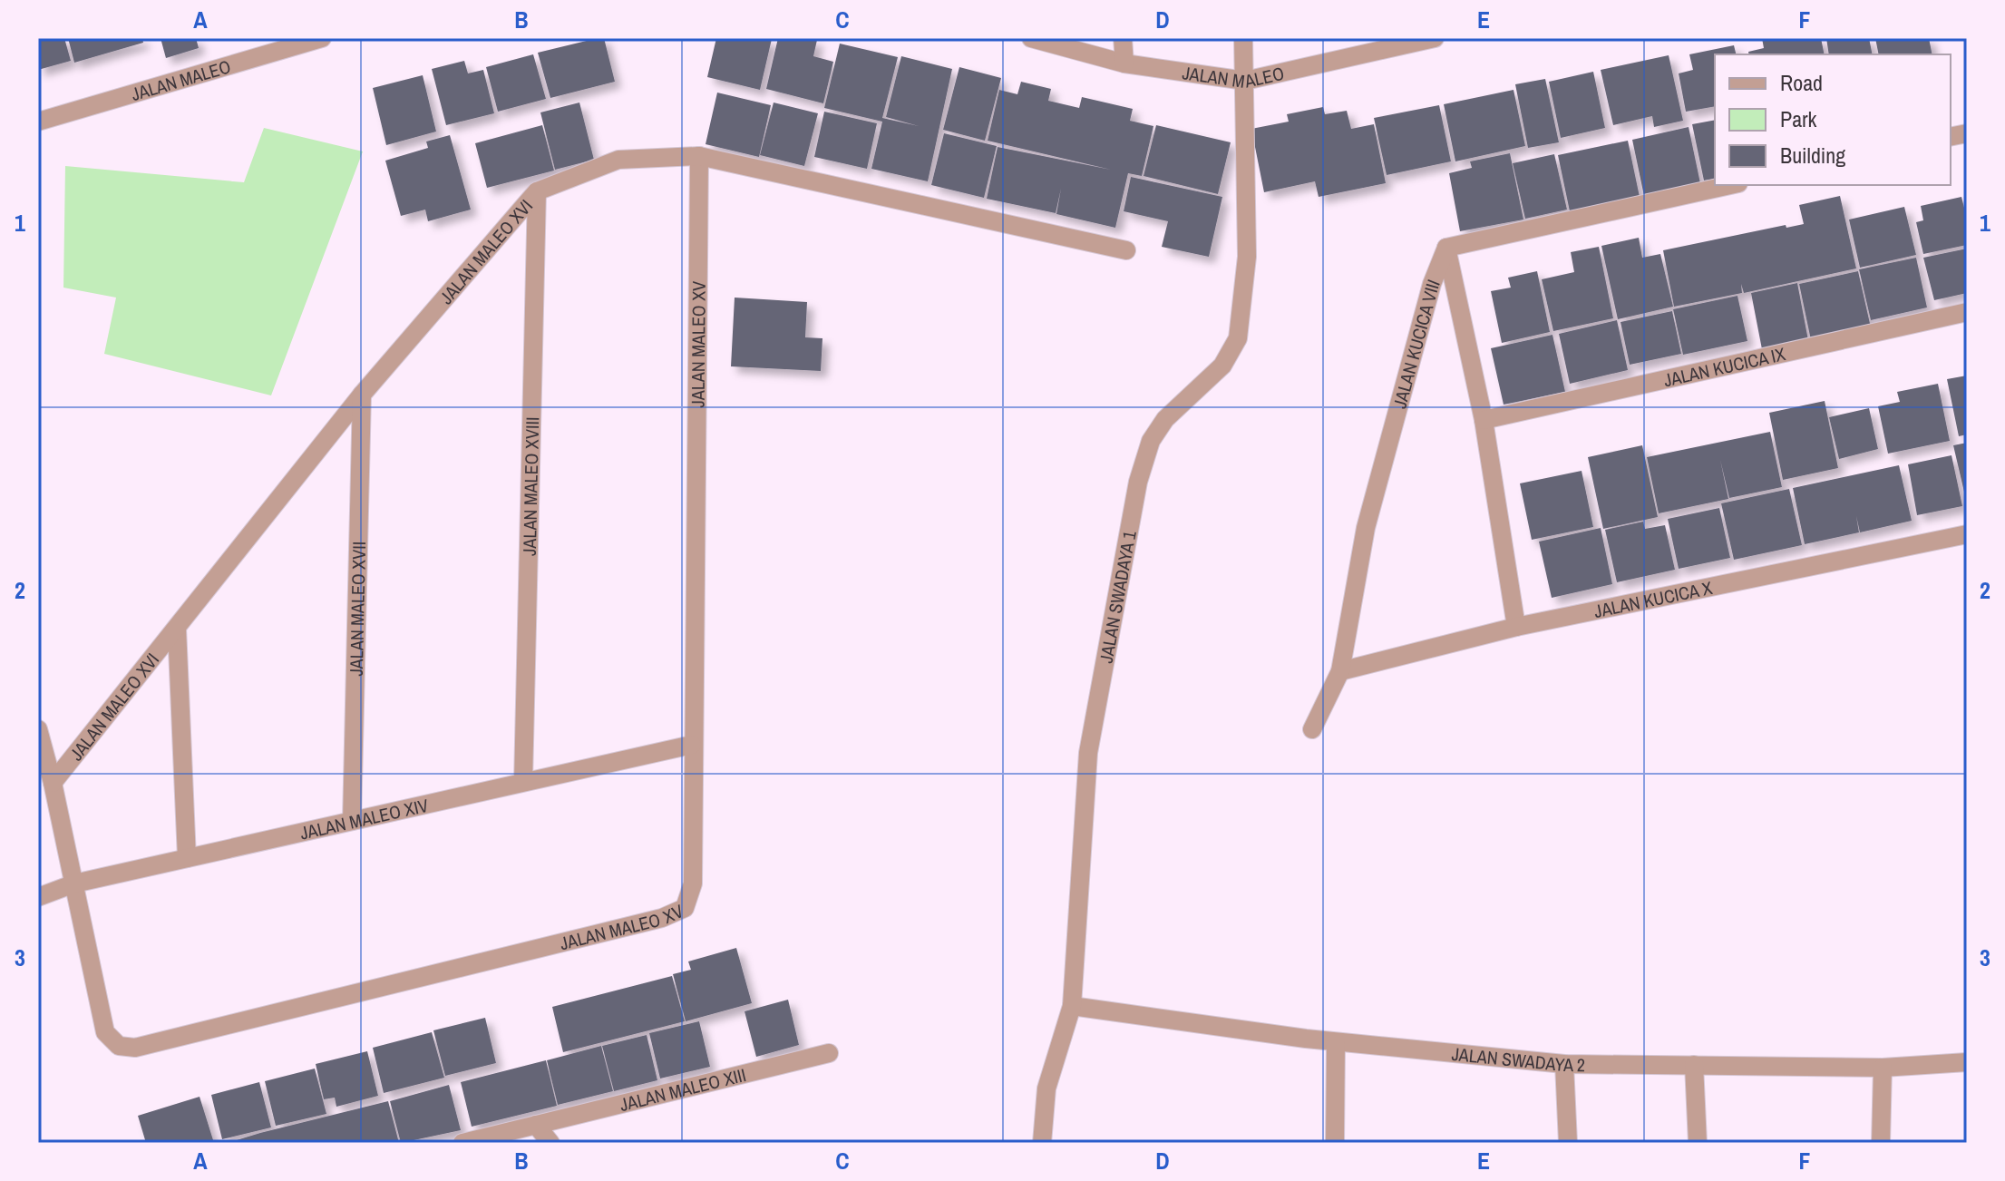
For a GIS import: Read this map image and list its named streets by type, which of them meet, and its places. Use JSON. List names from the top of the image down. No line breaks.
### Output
{"streets":{"street":["JALAN MALEO","JALAN MALEO XVI","JALAN MALEO XV","JALAN KUCICA VIII","JALAN KUCICA IX","JALAN MALEO XVIII","JALAN SWADAYA 1","JALAN KUCICA X","JALAN MALEO XVII","JALAN MALEO XIV","JALAN SWADAYA 2","JALAN MALEO XIII"]},"crossings":[["JALAN MALEO","JALAN SWADAYA 1"],["JALAN MALEO XVI","JALAN MALEO XV"],["JALAN MALEO XVI","JALAN MALEO XVIII"],["JALAN MALEO XVI","JALAN MALEO XVII"],["JALAN MALEO XVI","JALAN MALEO XIV"],["JALAN MALEO XV","JALAN MALEO XIV"],["JALAN KUCICA VIII","JALAN KUCICA X"],["JALAN MALEO XVIII","JALAN MALEO XIV"],["JALAN SWADAYA 1","JALAN SWADAYA 2"],["JALAN MALEO XVII","JALAN MALEO XIV"]],"legend":["Road","Park","Building"],"grid":{"columns":["A","B","C","D","E","F"],"rows":["1","2","3"]}}
